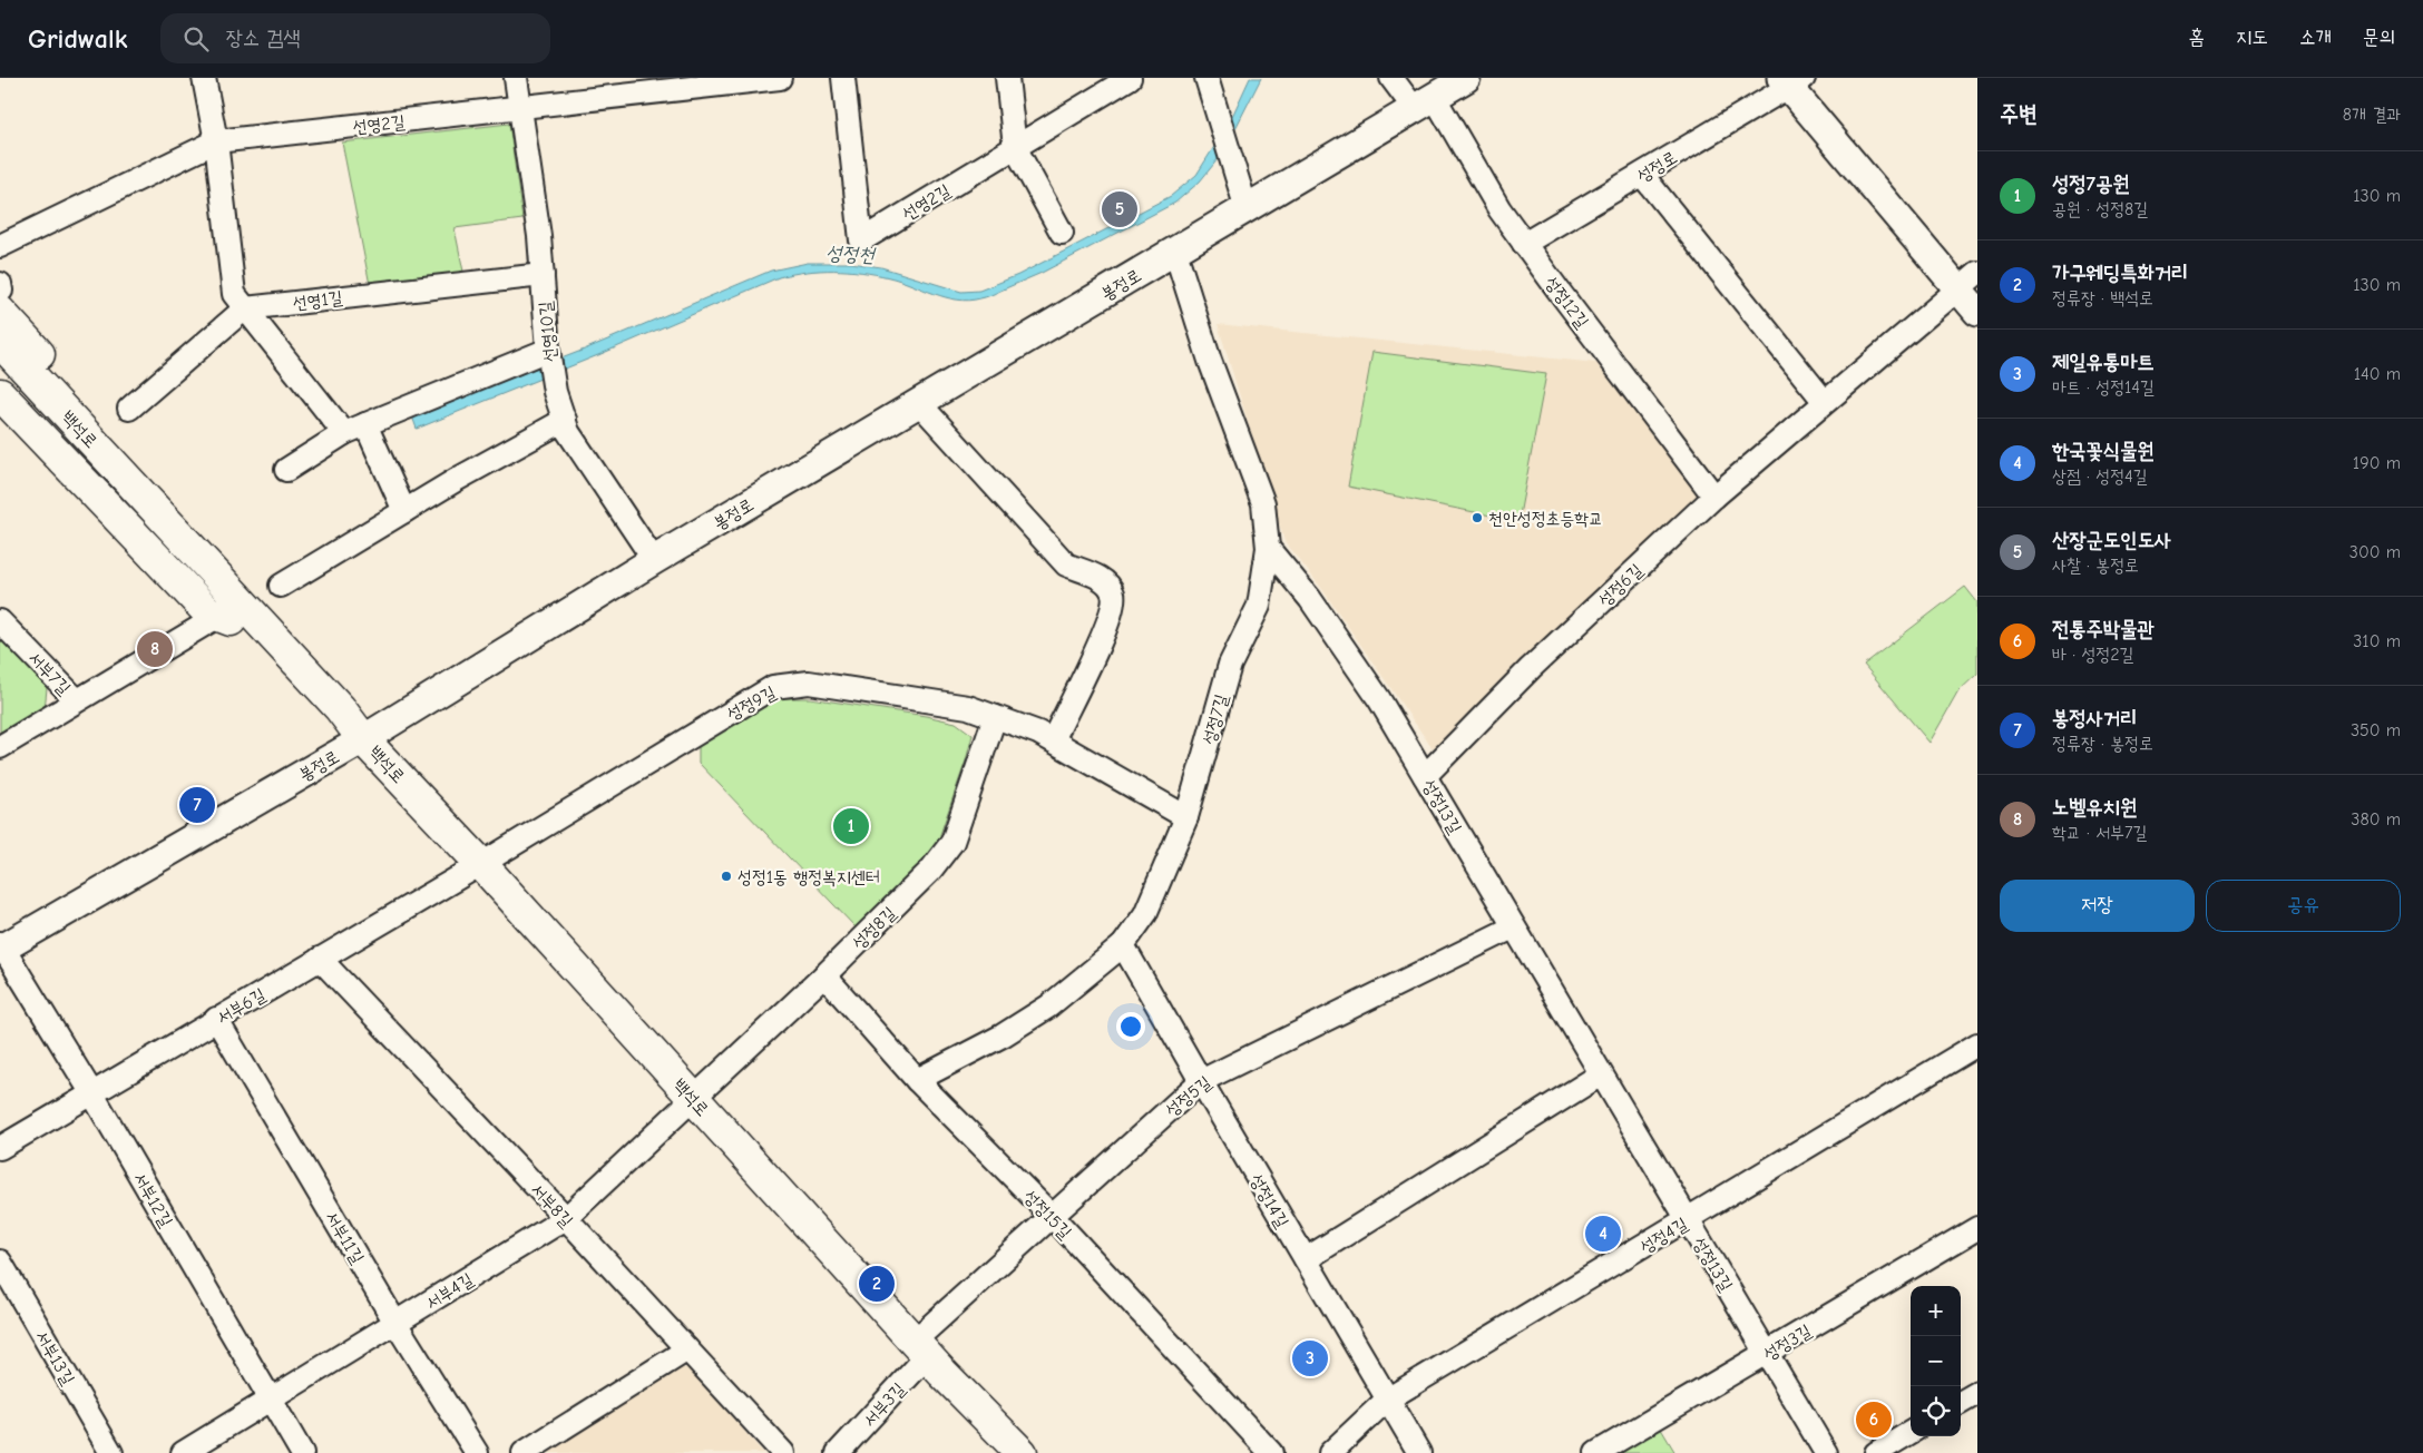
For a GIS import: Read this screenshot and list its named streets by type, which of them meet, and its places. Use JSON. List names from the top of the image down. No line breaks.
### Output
{"streets":{"main road":["백석로"],"street":["선영2길","성정로","봉정로","선영1길","성정12길","선영10길","성정6길","서부7길","성정9길","성정7길","성정13길","성정8길","서부6길","성정5길","서부12길","성정14길","서부8길","성정15길","성정4길","서부11길","서부4길","성정3길","서부13길","서부3길"]},"crossings":[["선영2길","선영10길"],["성정로","성정12길"],["성정로","성정6길"],["봉정로","성정12길"],["봉정로","선영10길"],["봉정로","백석로"],["봉정로","성정7길"],["봉정로","서부12길"],["선영1길","선영10길"],["성정12길","성정6길"],["백석로","서부7길"],["백석로","성정9길"],["백석로","성정8길"],["백석로","서부6길"],["백석로","성정5길"],["백석로","서부4길"],["백석로","서부3길"],["성정6길","성정13길"],["성정9길","성정7길"],["성정9길","성정8길"],["성정9길","서부6길"],["성정7길","성정13길"],["성정7길","성정14길"],["성정7길","성정15길"],["성정13길","성정5길"],["성정13길","성정4길"],["성정13길","성정3길"],["성정8길","성정15길"],["성정8길","서부4길"],["서부6길","서부12길"],["서부6길","서부8길"],["서부6길","서부11길"],["성정5길","성정14길"],["성정5길","성정15길"],["성정5길","서부3길"],["서부12길","서부4길"],["성정14길","성정4길"],["서부8길","서부4길"],["서부11길","서부4길"]],"water":["성정천"],"places":["천안성정초등학교","성정1동 행정복지센터"],"page":{"header":"Gridwalk","search":"장소 검색","nav":["홈","지도","소개","문의"],"heading":["주변","8개 결과"],"list":[{"mark":"1","name":"성정7공원","note":"공원 · 성정8길","value":"130 m"},{"mark":"2","name":"가구웨딩특화거리","note":"정류장 · 백석로","value":"130 m"},{"mark":"3","name":"제일유통마트","note":"마트 · 성정14길","value":"140 m"},{"mark":"4","name":"한국꽃식물원","note":"상점 · 성정4길","value":"190 m"},{"mark":"5","name":"산장군도인도사","note":"사찰 · 봉정로","value":"300 m"},{"mark":"6","name":"전통주박물관","note":"바 · 성정2길","value":"310 m"},{"mark":"7","name":"봉정사거리","note":"정류장 · 봉정로","value":"350 m"},{"mark":"8","name":"노벨유치원","note":"학교 · 서부7길","value":"380 m"}],"pins":["5","8","7","1","4","2","3","6"],"buttons":["저장","공유"],"map_buttons":["+","−"]}}
